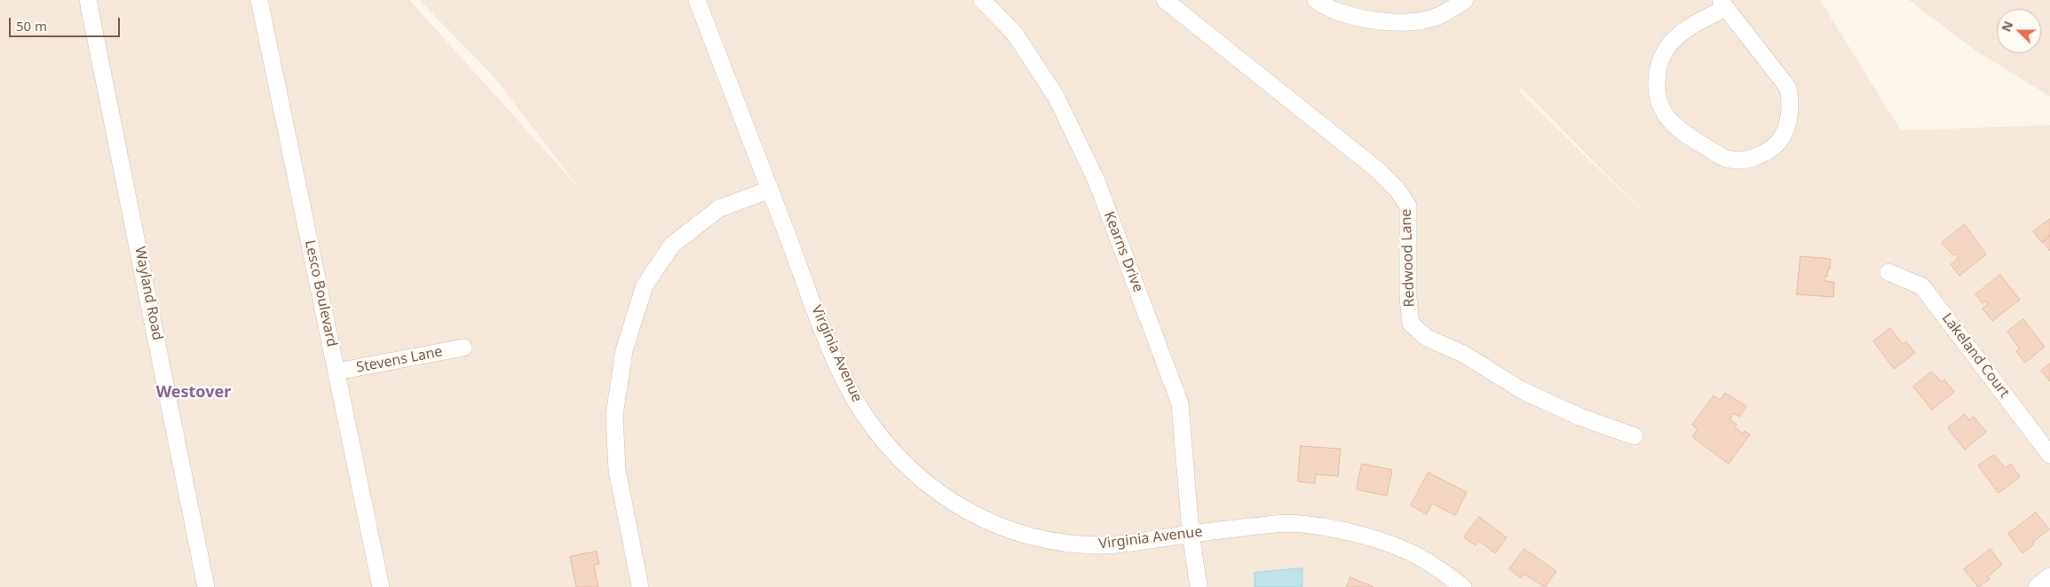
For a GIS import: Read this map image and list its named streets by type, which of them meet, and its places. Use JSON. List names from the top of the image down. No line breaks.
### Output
{"streets":{"street":["Kearns Drive","Redwood Lane","Wayland Road","Lesco Boulevard","Virginia Avenue","Lakeland Court","Stevens Lane"]},"crossings":[["Kearns Drive","Virginia Avenue"],["Lesco Boulevard","Stevens Lane"]],"districts":["Westover"],"scale_bar":"50 m","north":"left"}
